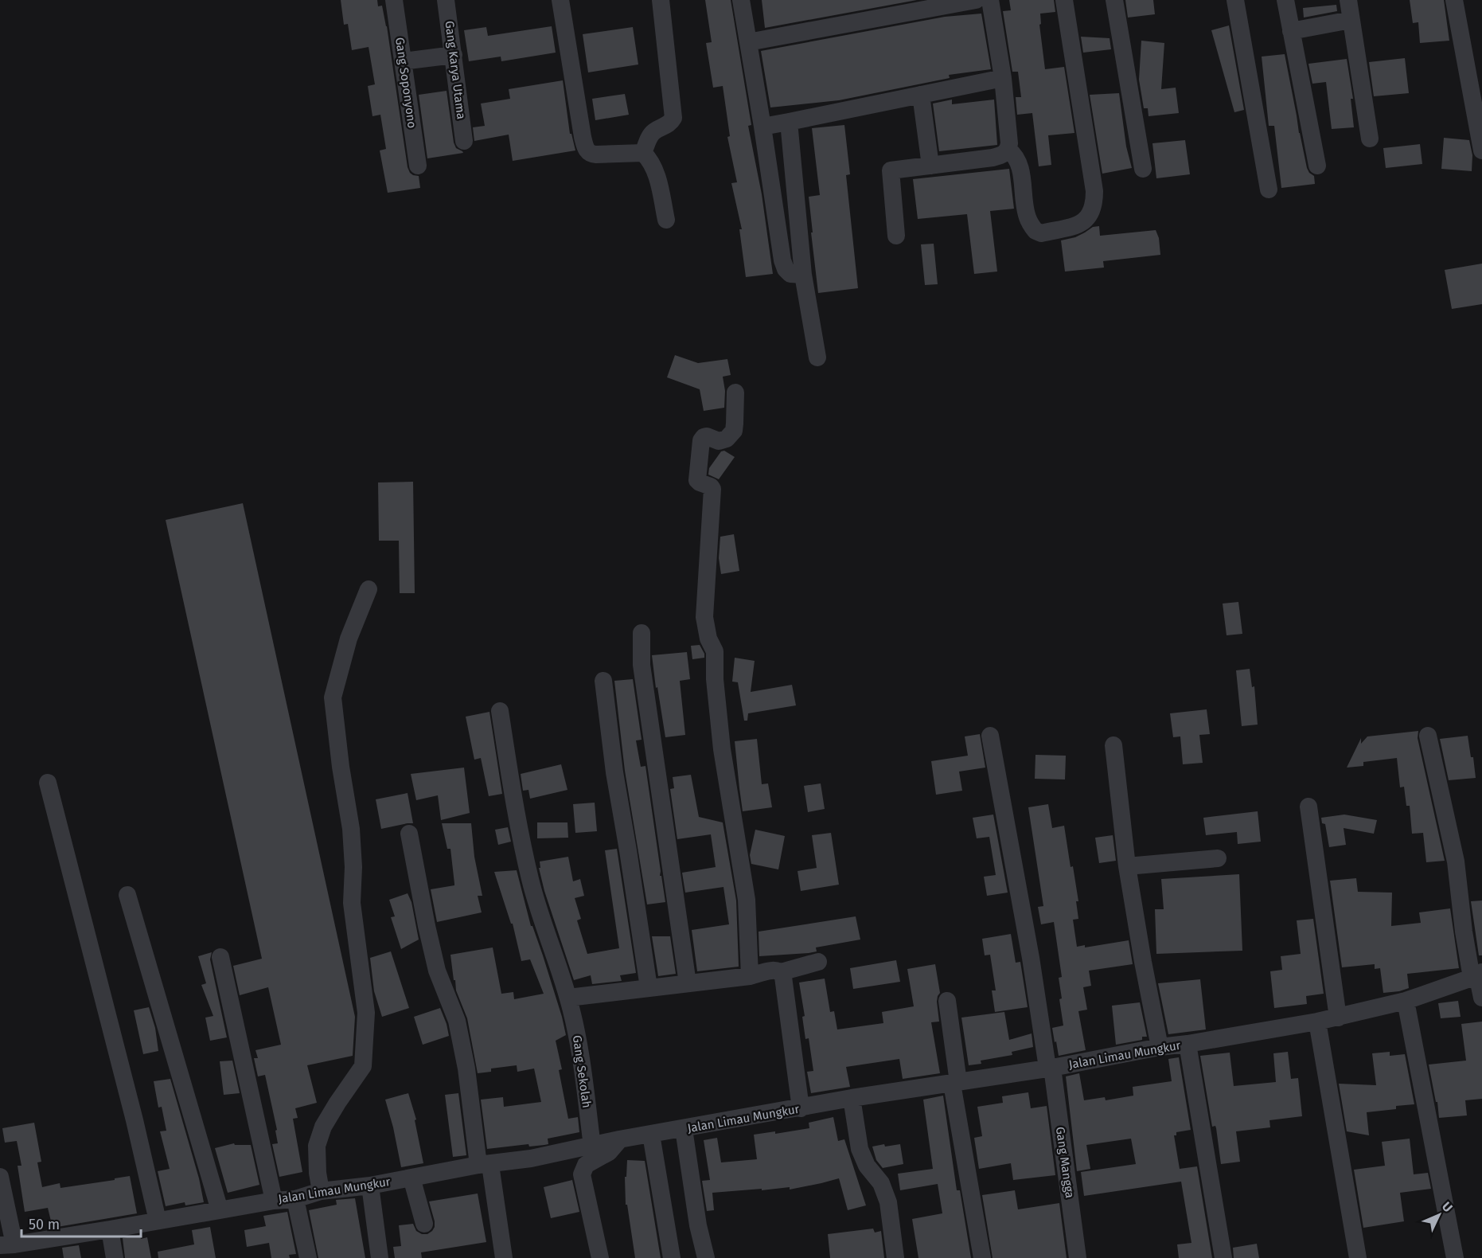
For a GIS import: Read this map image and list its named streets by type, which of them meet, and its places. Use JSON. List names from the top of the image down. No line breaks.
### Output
{"streets":{"street":["Gang Karya Utama","Gang Soponyono","Jalan Limau Mungkur","Gang Sekolah","Gang Mangga"]},"crossings":[["Jalan Limau Mungkur","Gang Sekolah"],["Jalan Limau Mungkur","Gang Mangga"]],"scale_bar":"50 m","north":"top right"}
